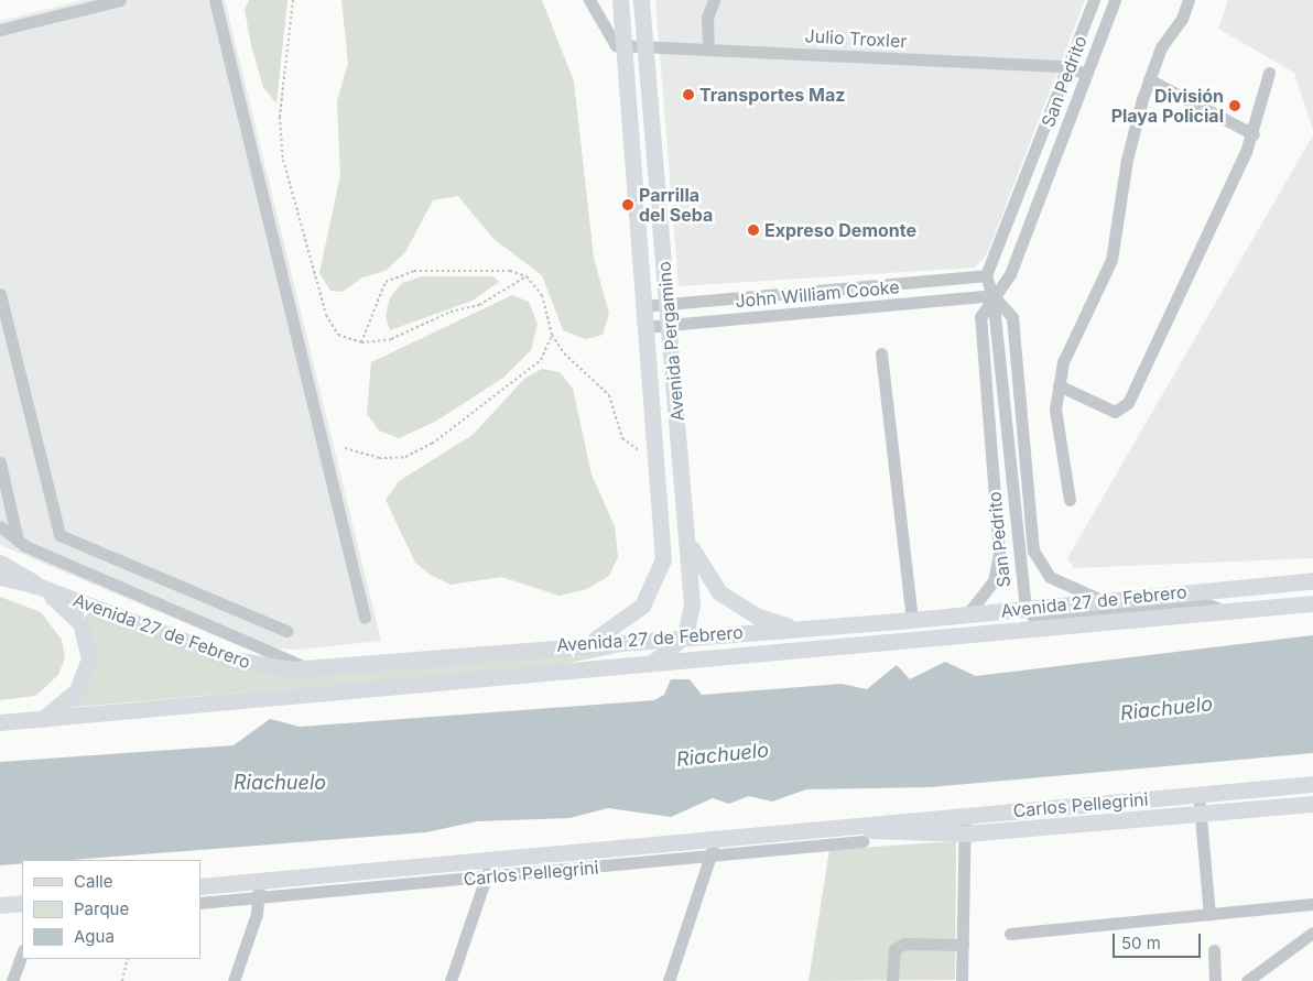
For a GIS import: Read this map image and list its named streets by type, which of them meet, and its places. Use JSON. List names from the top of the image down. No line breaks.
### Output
{"streets":{"main road":["Avenida Pergamino","Avenida 27 de Febrero","Carlos Pellegrini"],"street":["Julio Troxler","San Pedrito","John William Cooke"]},"crossings":[["Julio Troxler","San Pedrito"],["Julio Troxler","Avenida Pergamino"],["San Pedrito","John William Cooke"],["San Pedrito","Avenida 27 de Febrero"],["John William Cooke","Avenida Pergamino"],["Avenida Pergamino","Avenida 27 de Febrero"]],"water":["Riachuelo"],"places":["Transportes Maz","División Playa Policial","Parrilla del Seba","Expreso Demonte"],"legend":["Calle","Parque","Agua"],"scale_bar":"50 m"}
